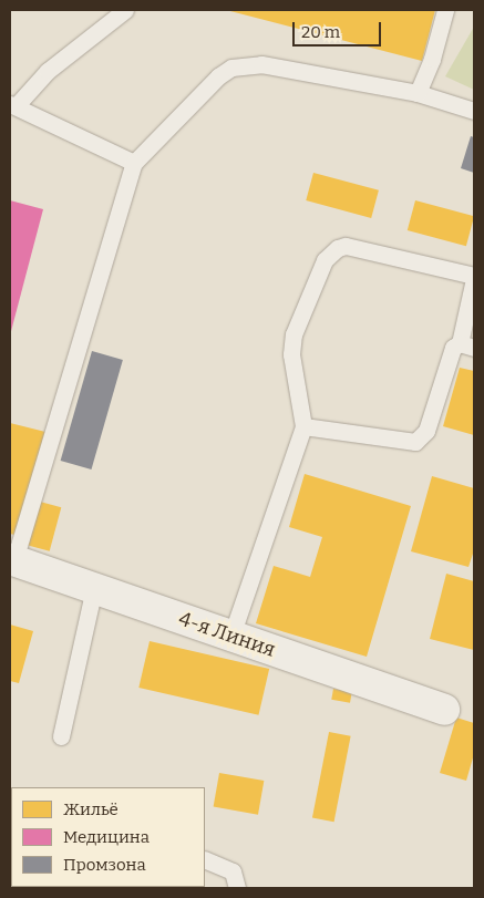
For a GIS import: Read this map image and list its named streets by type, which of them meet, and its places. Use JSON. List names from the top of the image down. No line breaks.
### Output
{"streets":{"street":["4-я Линия"]},"legend":["Жильё","Медицина","Промзона"],"scale_bar":"20 m"}
